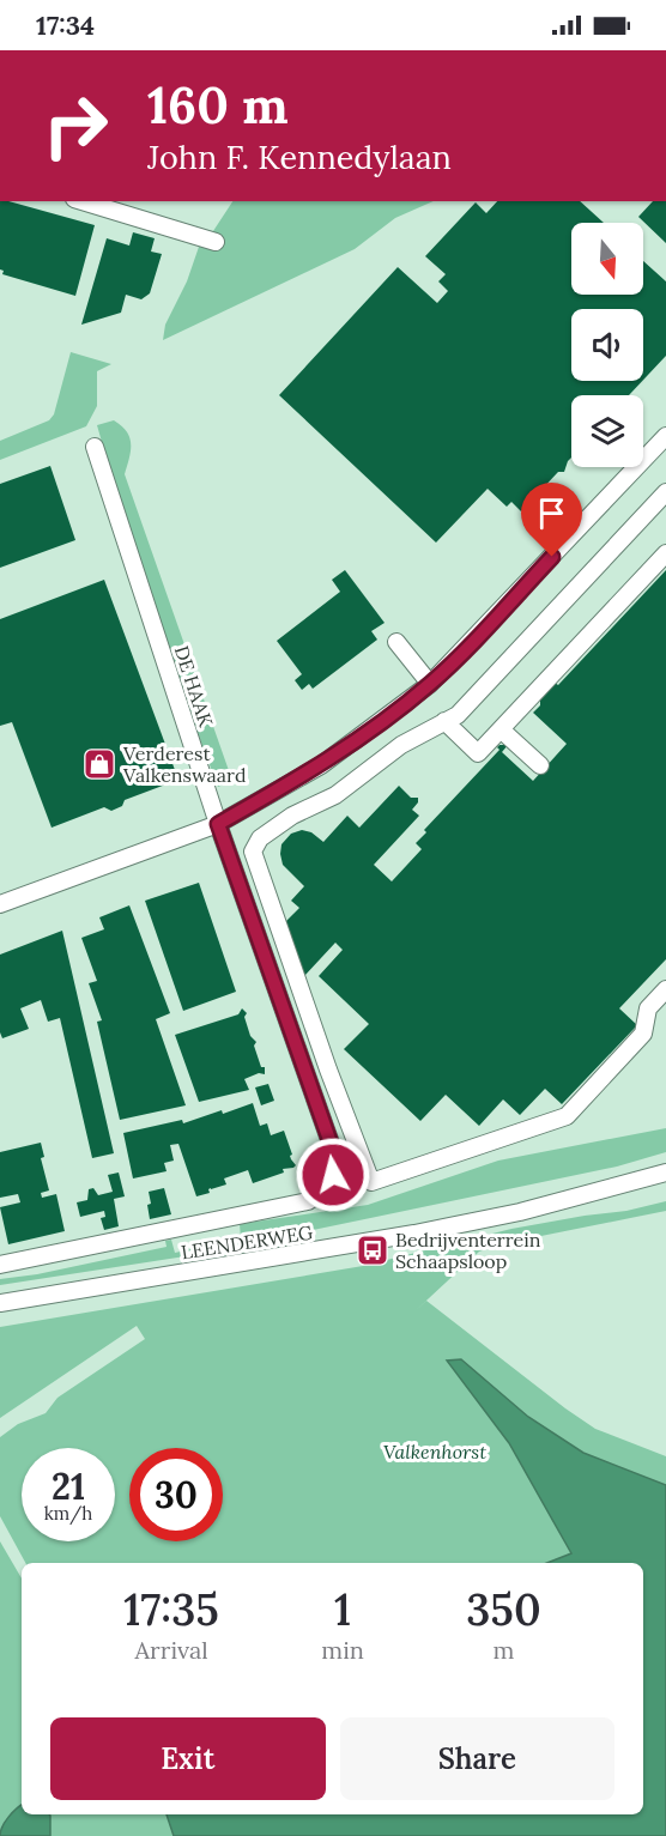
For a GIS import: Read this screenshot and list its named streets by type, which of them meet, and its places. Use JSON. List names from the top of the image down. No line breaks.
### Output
{"streets":{"street":["DE HAAK","LEENDERWEG"]},"parks":["Valkenhorst"],"places":{"shop":["Verderest Valkenswaard"],"bus stop":["Bedrijventerrein Schaapsloop"]},"north":"bottom","page":{"status":"17:34","turn":["160 m","John F. Kennedylaan"],"speed":"21 km/h","limit":"30","eta":["17:35","Arrival","1","min","350","m"],"buttons":["Exit","Share"]}}
